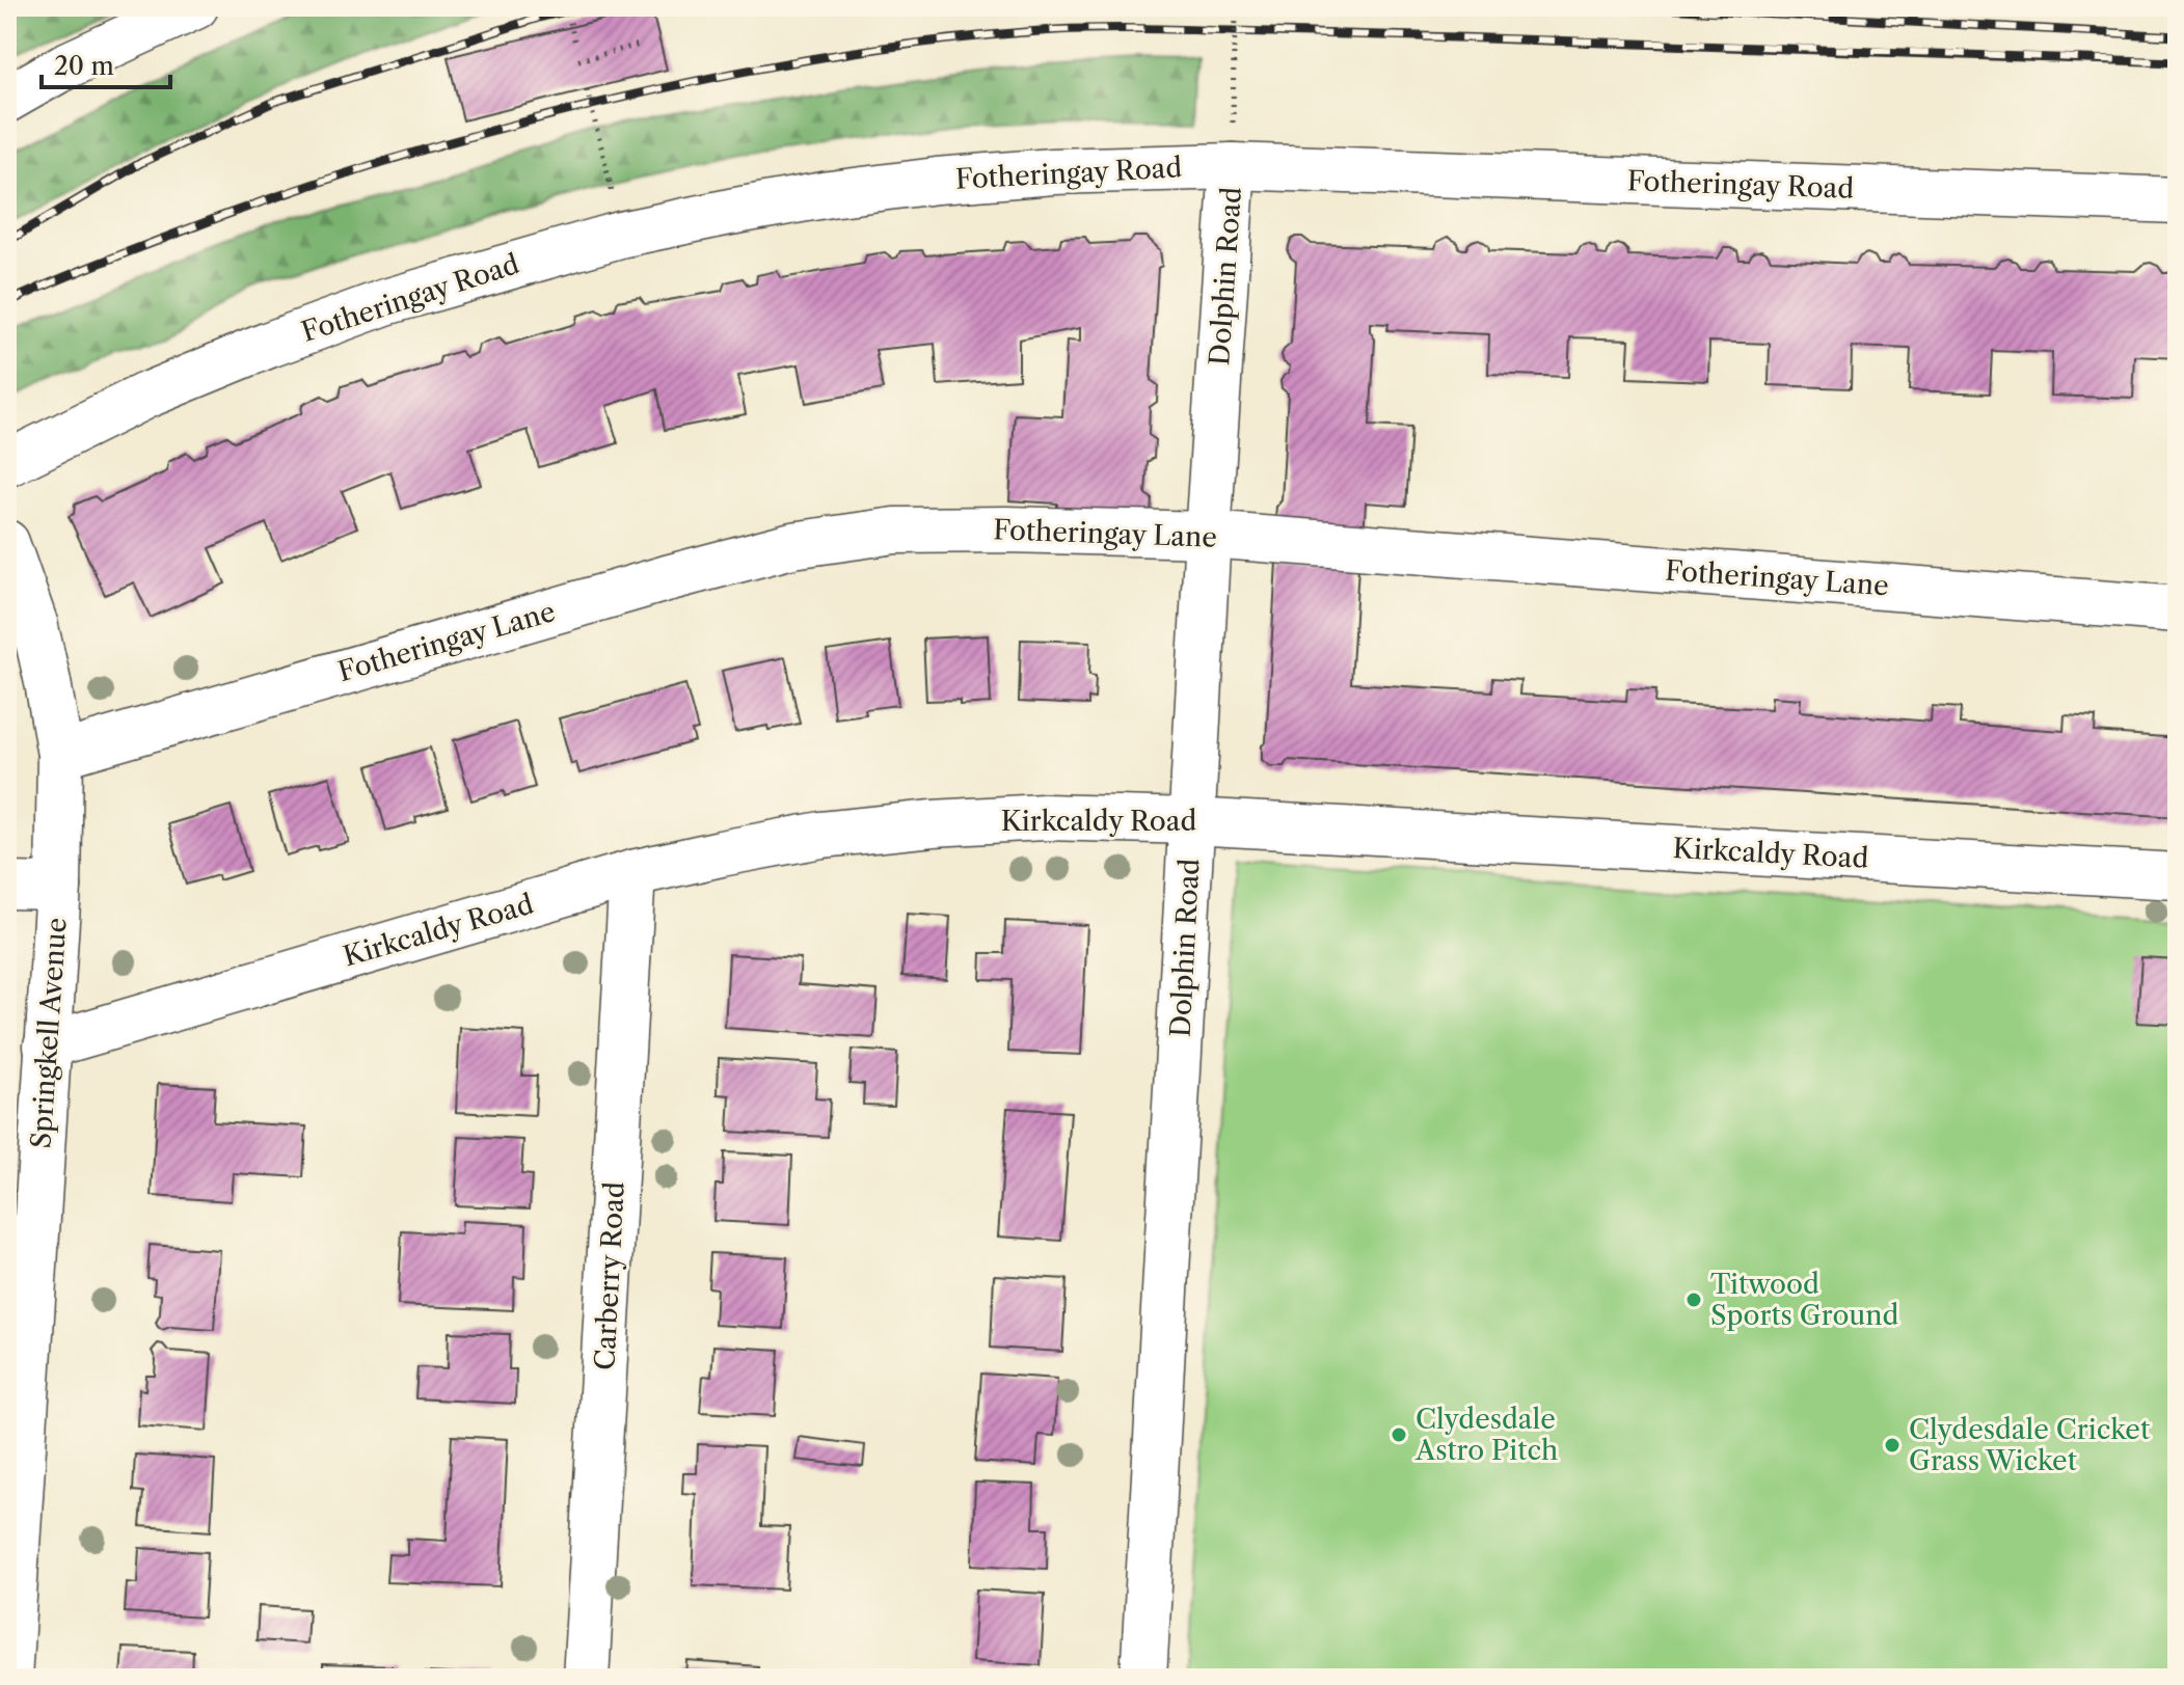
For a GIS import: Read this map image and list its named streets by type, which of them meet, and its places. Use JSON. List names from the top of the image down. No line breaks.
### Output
{"streets":{"street":["Fotheringay Road","Dolphin Road","Fotheringay Lane","Kirkcaldy Road","Springkell Avenue","Carberry Road"]},"crossings":[["Fotheringay Road","Dolphin Road"],["Dolphin Road","Fotheringay Lane"],["Dolphin Road","Kirkcaldy Road"],["Fotheringay Lane","Springkell Avenue"],["Kirkcaldy Road","Springkell Avenue"],["Kirkcaldy Road","Carberry Road"]],"places":["Titwood Sports Ground","Clydesdale Astro Pitch","Clydesdale Cricket Grass Wicket"],"scale_bar":"20 m"}
